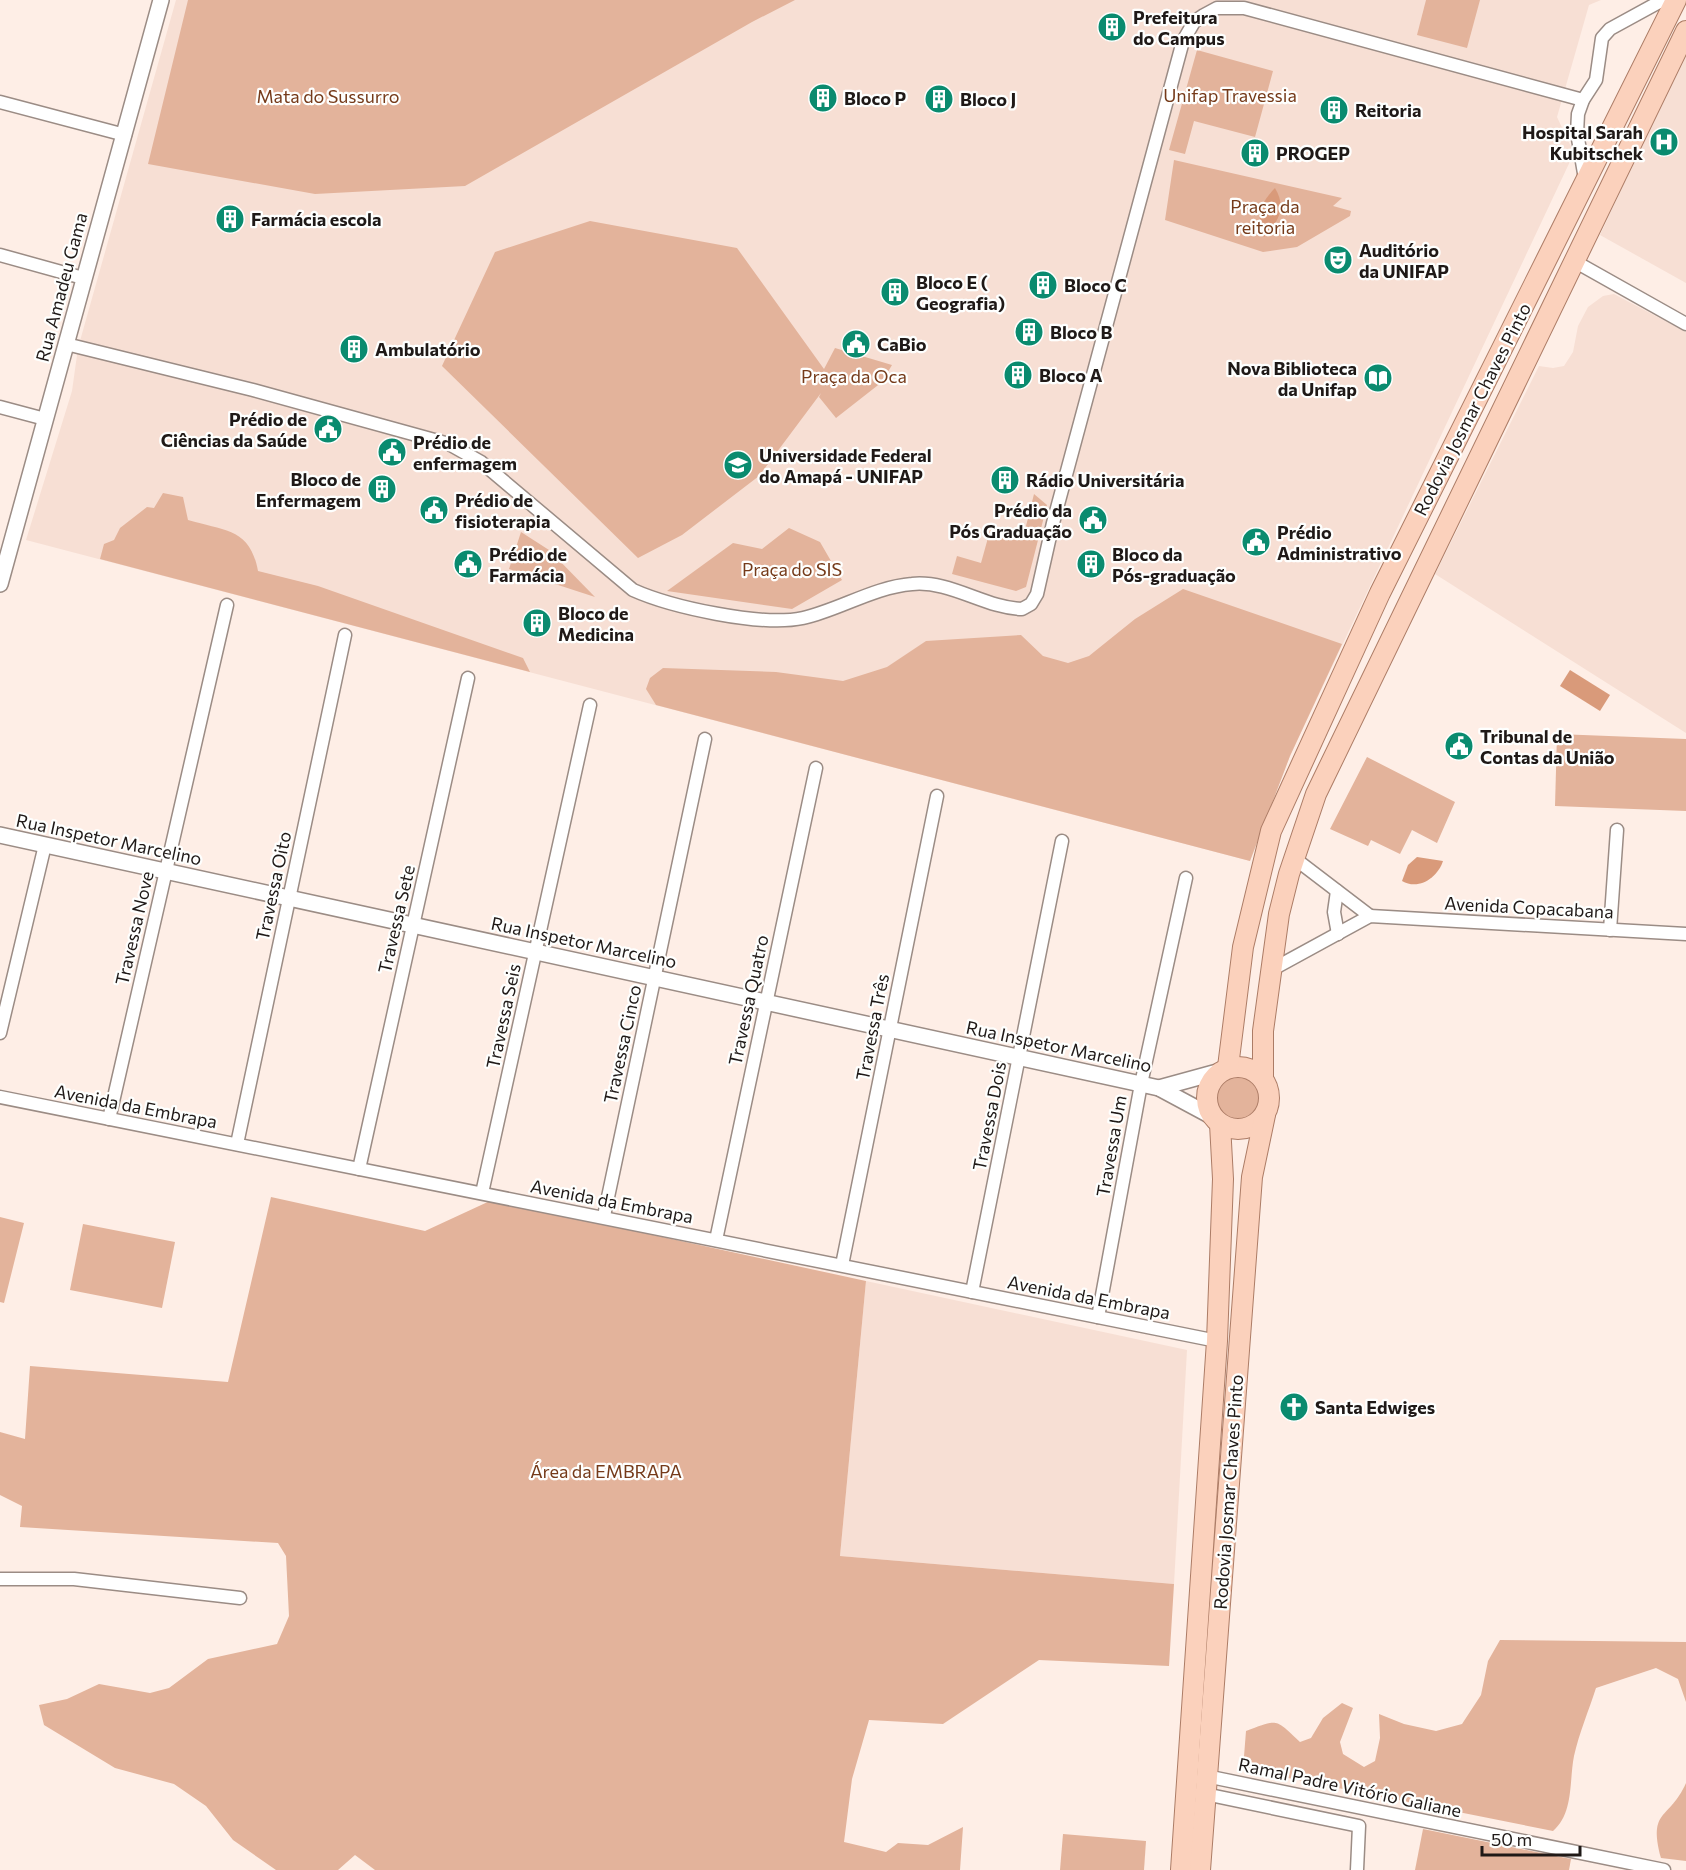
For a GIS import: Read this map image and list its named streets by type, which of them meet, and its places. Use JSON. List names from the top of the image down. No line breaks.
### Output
{"streets":{"main road":["Rodovia Josmar Chaves Pinto"],"street":["Rua Amadeu Gama","Rua Inspetor Marcelino","Travessa Oito","Avenida Copacabana","Travessa Sete","Travessa Nove","Travessa Quatro","Travessa Seis","Travessa Três","Travessa Cinco","Avenida da Embrapa","Travessa Dois","Travessa Um","Ramal Padre Vitório Galiane"]},"crossings":[["Rodovia Josmar Chaves Pinto","Rua Inspetor Marcelino"],["Rodovia Josmar Chaves Pinto","Avenida da Embrapa"],["Rodovia Josmar Chaves Pinto","Ramal Padre Vitório Galiane"],["Rua Inspetor Marcelino","Travessa Oito"],["Rua Inspetor Marcelino","Travessa Sete"],["Rua Inspetor Marcelino","Travessa Nove"],["Rua Inspetor Marcelino","Travessa Quatro"],["Rua Inspetor Marcelino","Travessa Seis"],["Rua Inspetor Marcelino","Travessa Três"],["Rua Inspetor Marcelino","Travessa Cinco"],["Rua Inspetor Marcelino","Travessa Dois"],["Rua Inspetor Marcelino","Travessa Um"],["Travessa Oito","Avenida da Embrapa"],["Travessa Sete","Avenida da Embrapa"],["Travessa Nove","Avenida da Embrapa"],["Travessa Quatro","Avenida da Embrapa"],["Travessa Seis","Avenida da Embrapa"],["Travessa Três","Avenida da Embrapa"],["Travessa Cinco","Avenida da Embrapa"],["Avenida da Embrapa","Travessa Dois"],["Avenida da Embrapa","Travessa Um"]],"parks":["Unifap Travessia","Mata do Sussurro","Praça da reitoria","Praça da Oca","Praça do SIS","Área da EMBRAPA"],"places":{"building":["Prefeitura do Campus","Bloco P","Bloco J","Reitoria","PROGEP","Farmácia escola","Bloco C","Bloco E ( Geografia)","Bloco B","Ambulatório","Bloco A","Rádio Universitária","Bloco de Enfermagem","Bloco da Pós-graduação","Bloco de Medicina"],"hospital":["Hospital Sarah Kubitschek"],"theatre":["Auditório da UNIFAP"],"public building":["CaBio","Prédio de Ciências da Saúde","Prédio de enfermagem","Prédio de fisioterapia","Prédio da Pós Graduação","Prédio Administrativo","Prédio de Farmácia","Tribunal de Contas da União"],"library":["Nova Biblioteca da Unifap"],"school or university":["Universidade Federal do Amapá - UNIFAP"],"church":["Santa Edwiges"]},"scale_bar":"50 m"}
